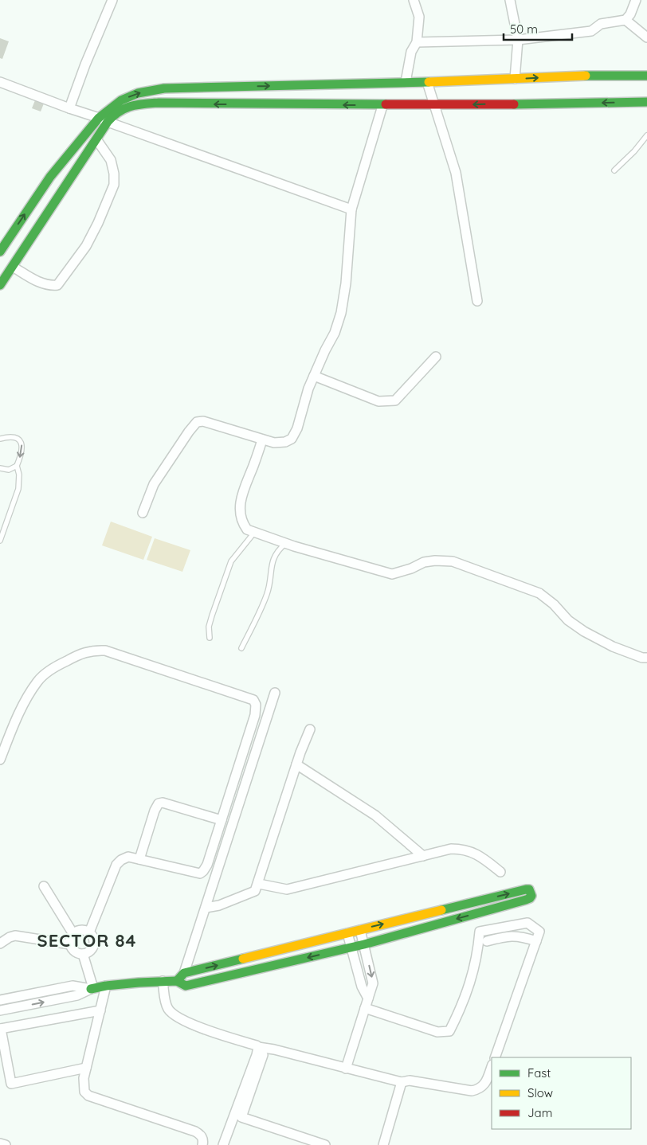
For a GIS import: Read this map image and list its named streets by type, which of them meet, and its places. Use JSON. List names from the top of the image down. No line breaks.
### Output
{"districts":["SECTOR 84"],"legend":["Fast","Slow","Jam"],"scale_bar":"50 m"}
